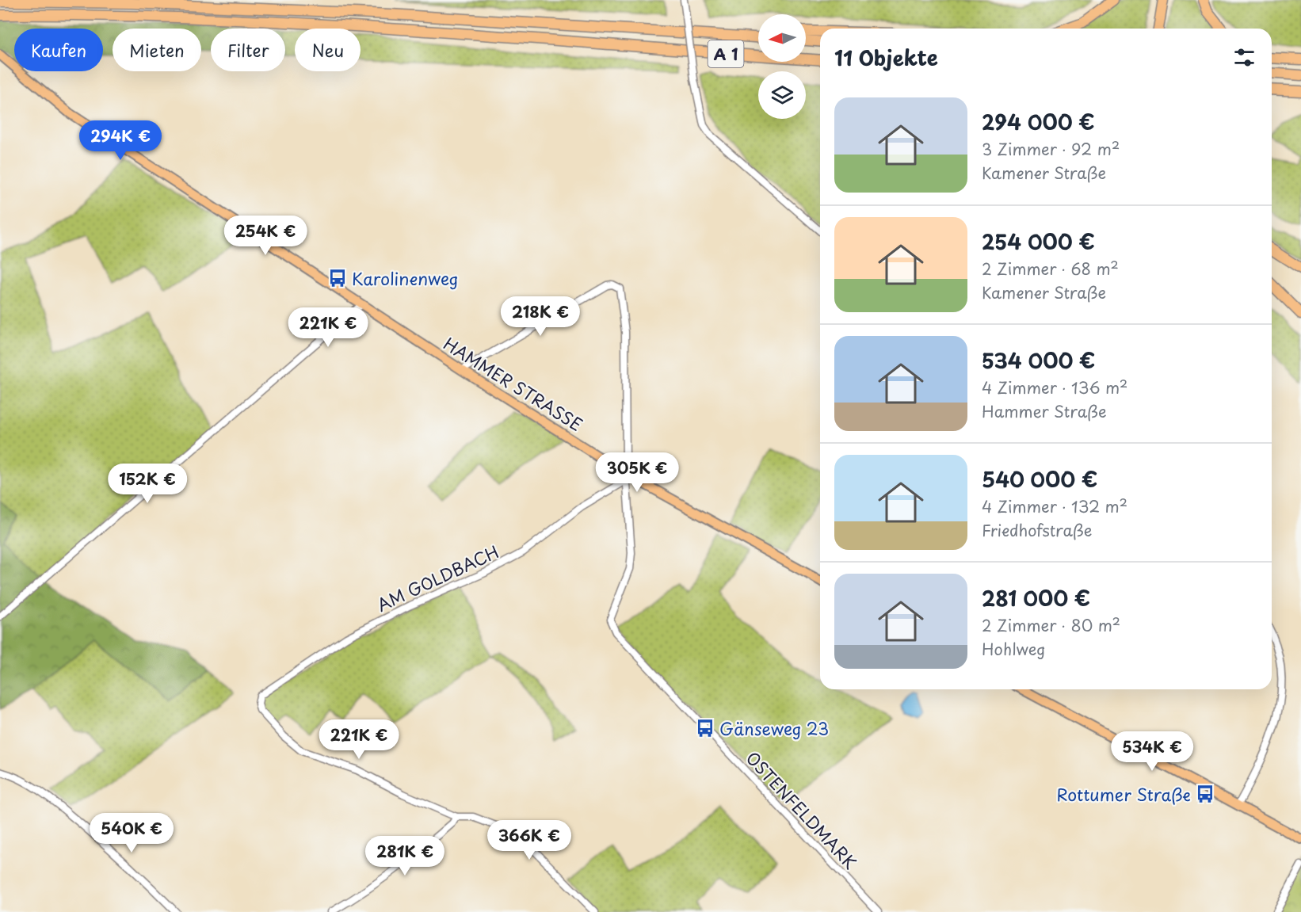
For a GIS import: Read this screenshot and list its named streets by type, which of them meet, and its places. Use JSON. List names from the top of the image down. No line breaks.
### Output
{"streets":{"highway":["A 1"],"main road":["HAMMER STRASSE"],"street":["AM GOLDBACH","OSTENFELDMARK"]},"crossings":[["HAMMER STRASSE","AM GOLDBACH"],["HAMMER STRASSE","OSTENFELDMARK"],["AM GOLDBACH","OSTENFELDMARK"]],"places":{"bus stop":["Karolinenweg","Gänseweg 23","Rottumer Straße"]},"north":"left","page":{"chip":["Kaufen","Mieten","Filter","Neu"],"heading":"11 Objekte","list":[{"name":"294 000 €","note":"3 Zimmer · 92 m² · Kamener Straße"},{"name":"254 000 €","note":"2 Zimmer · 68 m² · Kamener Straße"},{"name":"534 000 €","note":"4 Zimmer · 136 m² · Hammer Straße"},{"name":"540 000 €","note":"4 Zimmer · 132 m² · Friedhofstraße"},{"name":"281 000 €","note":"2 Zimmer · 80 m² · Hohlweg"}],"price":["294K €","254K €","218K €","221K €","305K €","152K €","221K €","534K €","540K €","366K €","281K €"]}}
